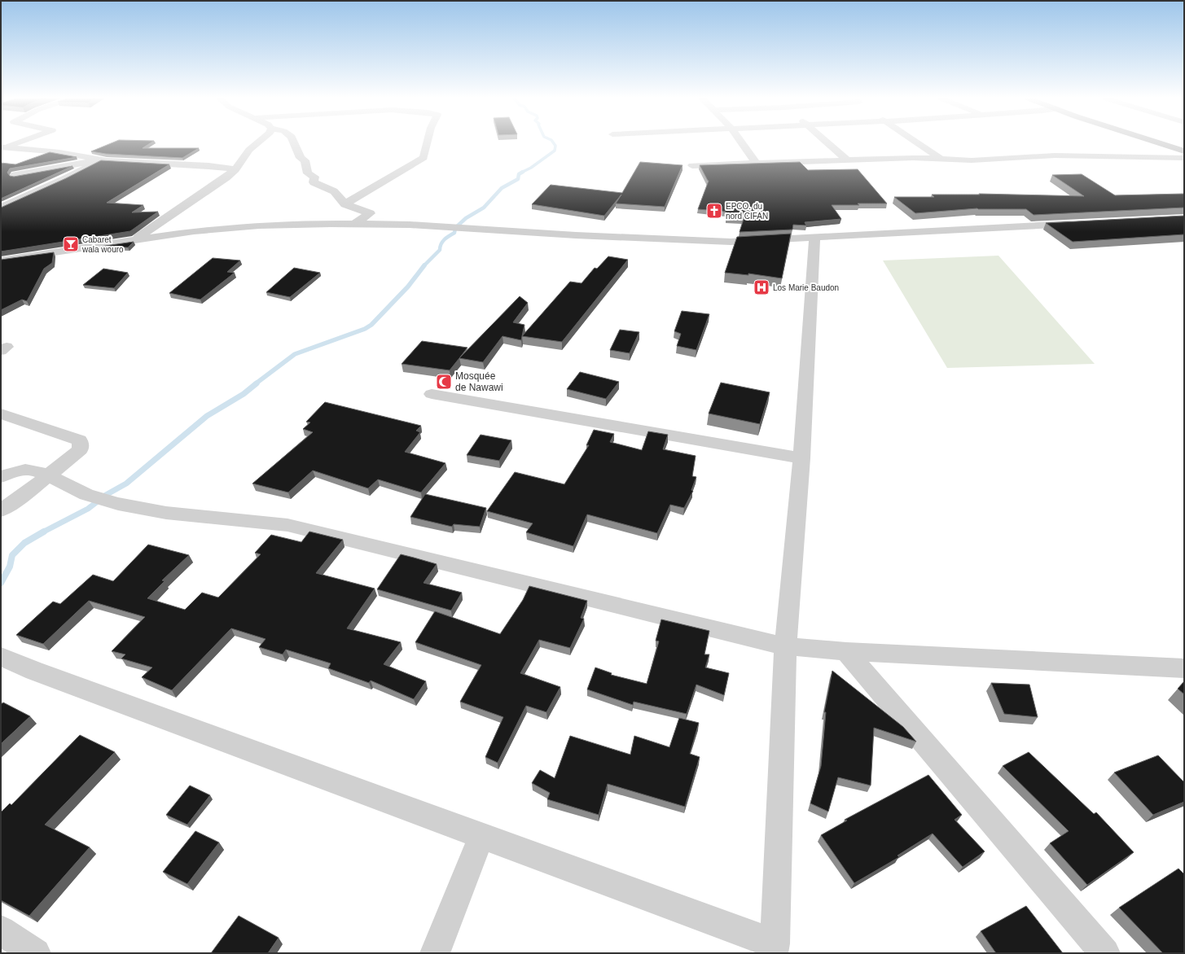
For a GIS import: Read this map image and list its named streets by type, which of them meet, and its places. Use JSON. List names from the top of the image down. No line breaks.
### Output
{"places":{"church":["EPCO. du nord CIFAN"],"bar":["Cabaret wala wouro"],"hospital":["Los Marie Baudon"],"mosque":["Mosquée de Nawawi"]}}
